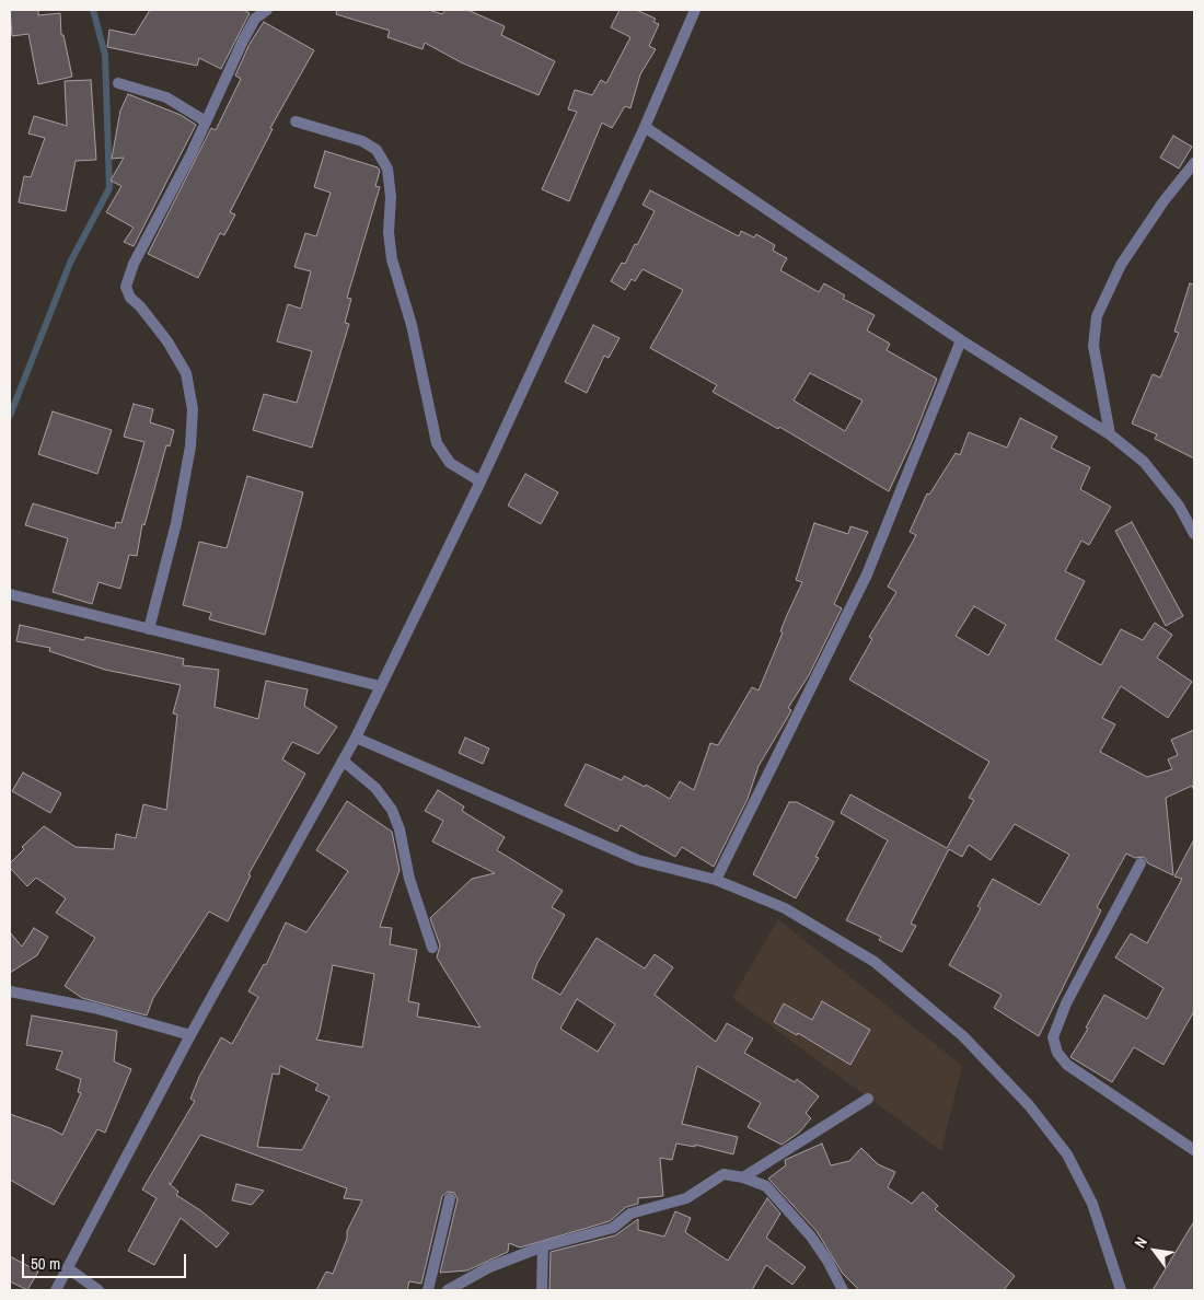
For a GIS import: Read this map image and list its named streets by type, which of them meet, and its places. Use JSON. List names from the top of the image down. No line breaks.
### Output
{"scale_bar":"50 m","north":"top left"}
